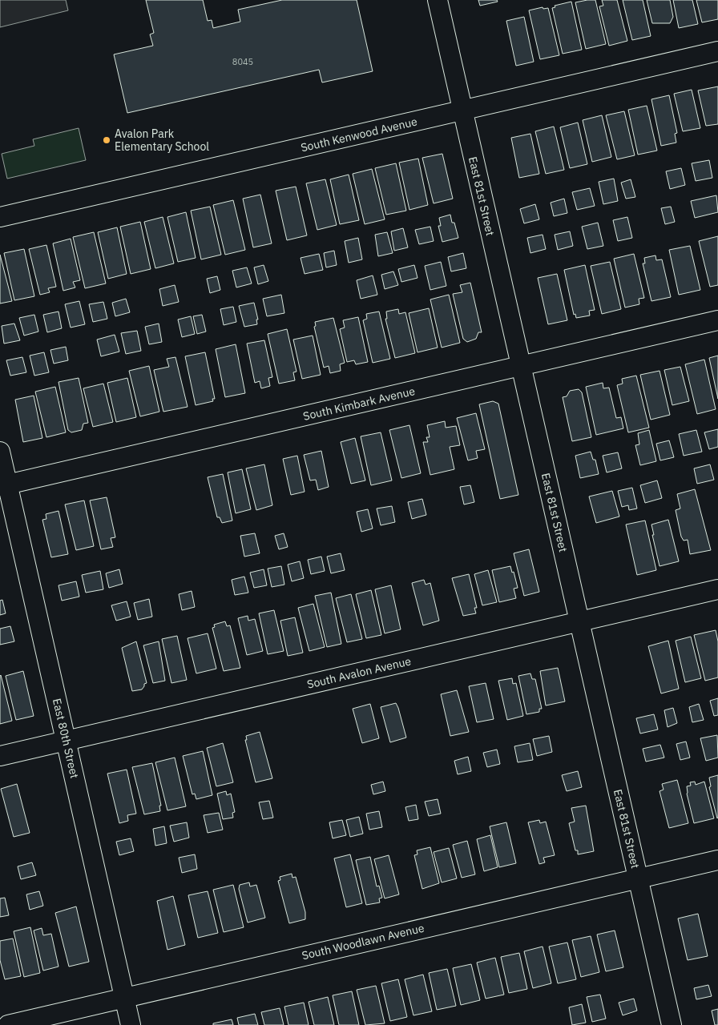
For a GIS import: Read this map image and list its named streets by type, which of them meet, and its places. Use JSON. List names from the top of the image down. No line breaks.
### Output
{"streets":{"street":["South Kenwood Avenue","East 81st Street","South Kimbark Avenue","South Avalon Avenue","East 80th Street","South Woodlawn Avenue"]},"crossings":[["South Kenwood Avenue","East 81st Street"],["East 81st Street","South Kimbark Avenue"],["East 81st Street","South Avalon Avenue"],["East 81st Street","South Woodlawn Avenue"],["South Kimbark Avenue","East 80th Street"],["South Avalon Avenue","East 80th Street"],["East 80th Street","South Woodlawn Avenue"]],"places":["Avalon Park Elementary School"],"house_numbers":["8045"]}
